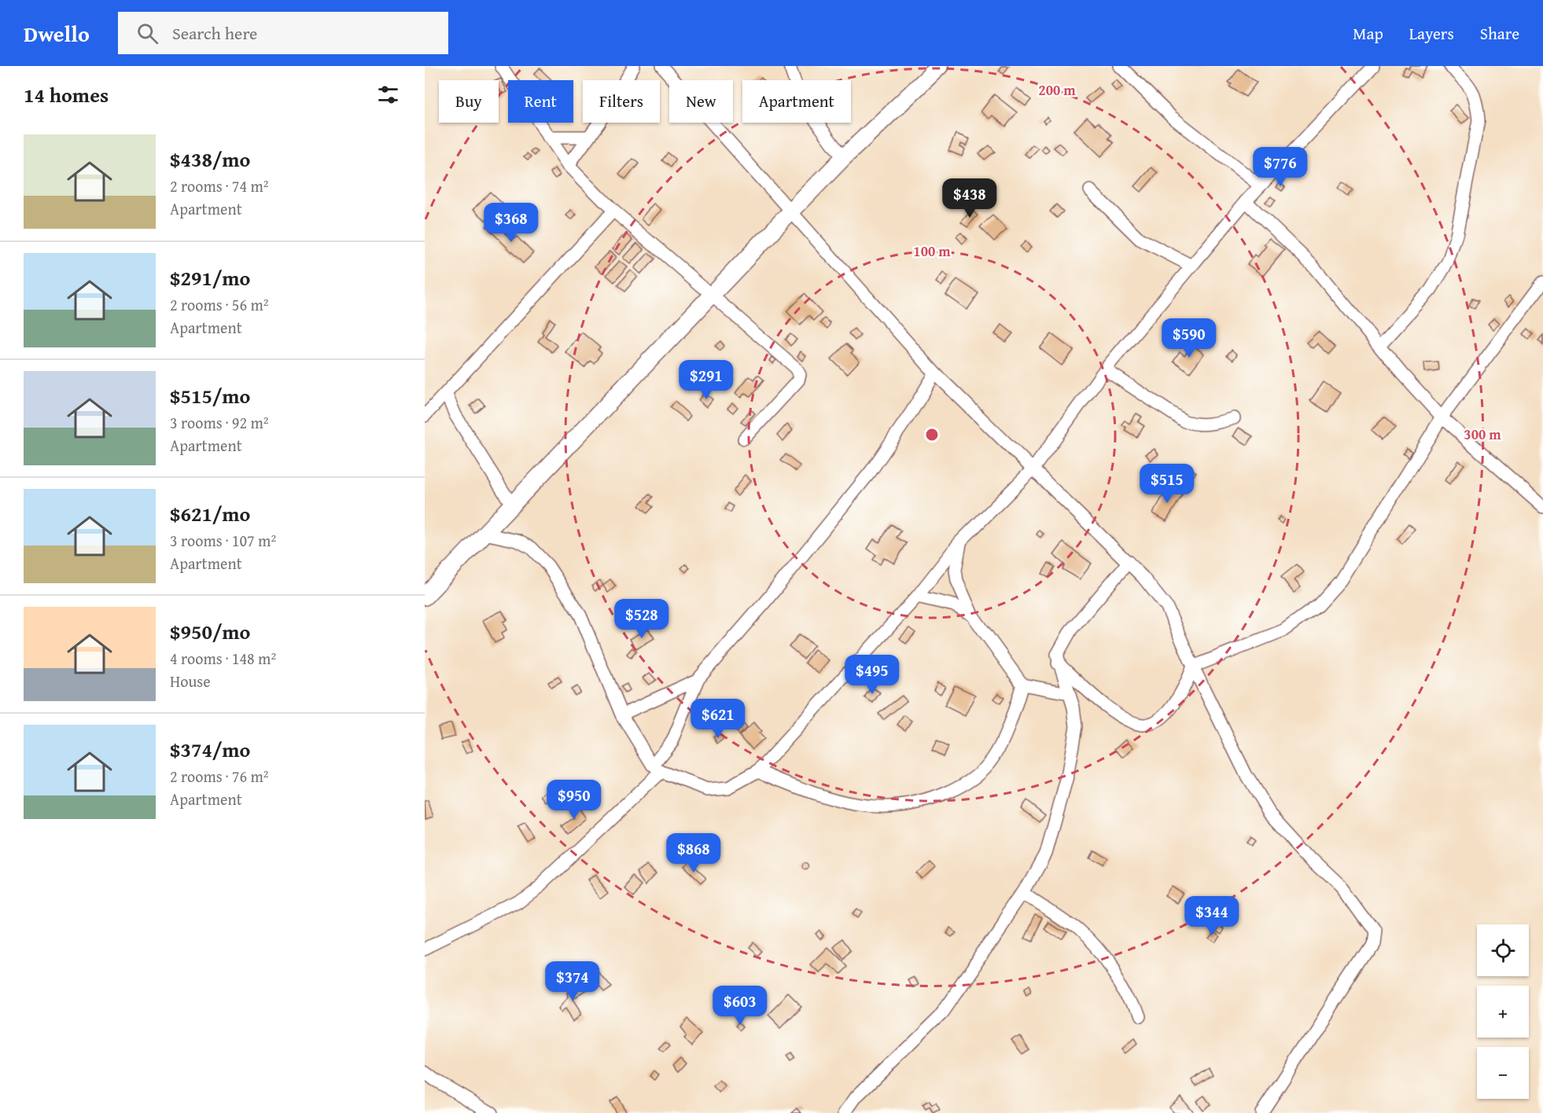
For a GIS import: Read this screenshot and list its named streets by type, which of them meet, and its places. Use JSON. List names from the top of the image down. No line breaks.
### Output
{"page":{"header":"Dwello","search":"Search here","nav":["Map","Layers","Share"],"heading":"14 homes","chip":["Buy","Rent","Filters","New","Apartment"],"list":[{"name":"$438/mo","note":"2 rooms · 74 m² · Apartment"},{"name":"$291/mo","note":"2 rooms · 56 m² · Apartment"},{"name":"$515/mo","note":"3 rooms · 92 m² · Apartment"},{"name":"$621/mo","note":"3 rooms · 107 m² · Apartment"},{"name":"$950/mo","note":"4 rooms · 148 m² · House"},{"name":"$374/mo","note":"2 rooms · 76 m² · Apartment"}],"price":["$776","$438","$368","$590","$291","$515","$528","$495","$621","$950","$868","$344","$374","$603"],"map_buttons":["+","−"]},"rings":["200 m","100 m","300 m"]}
